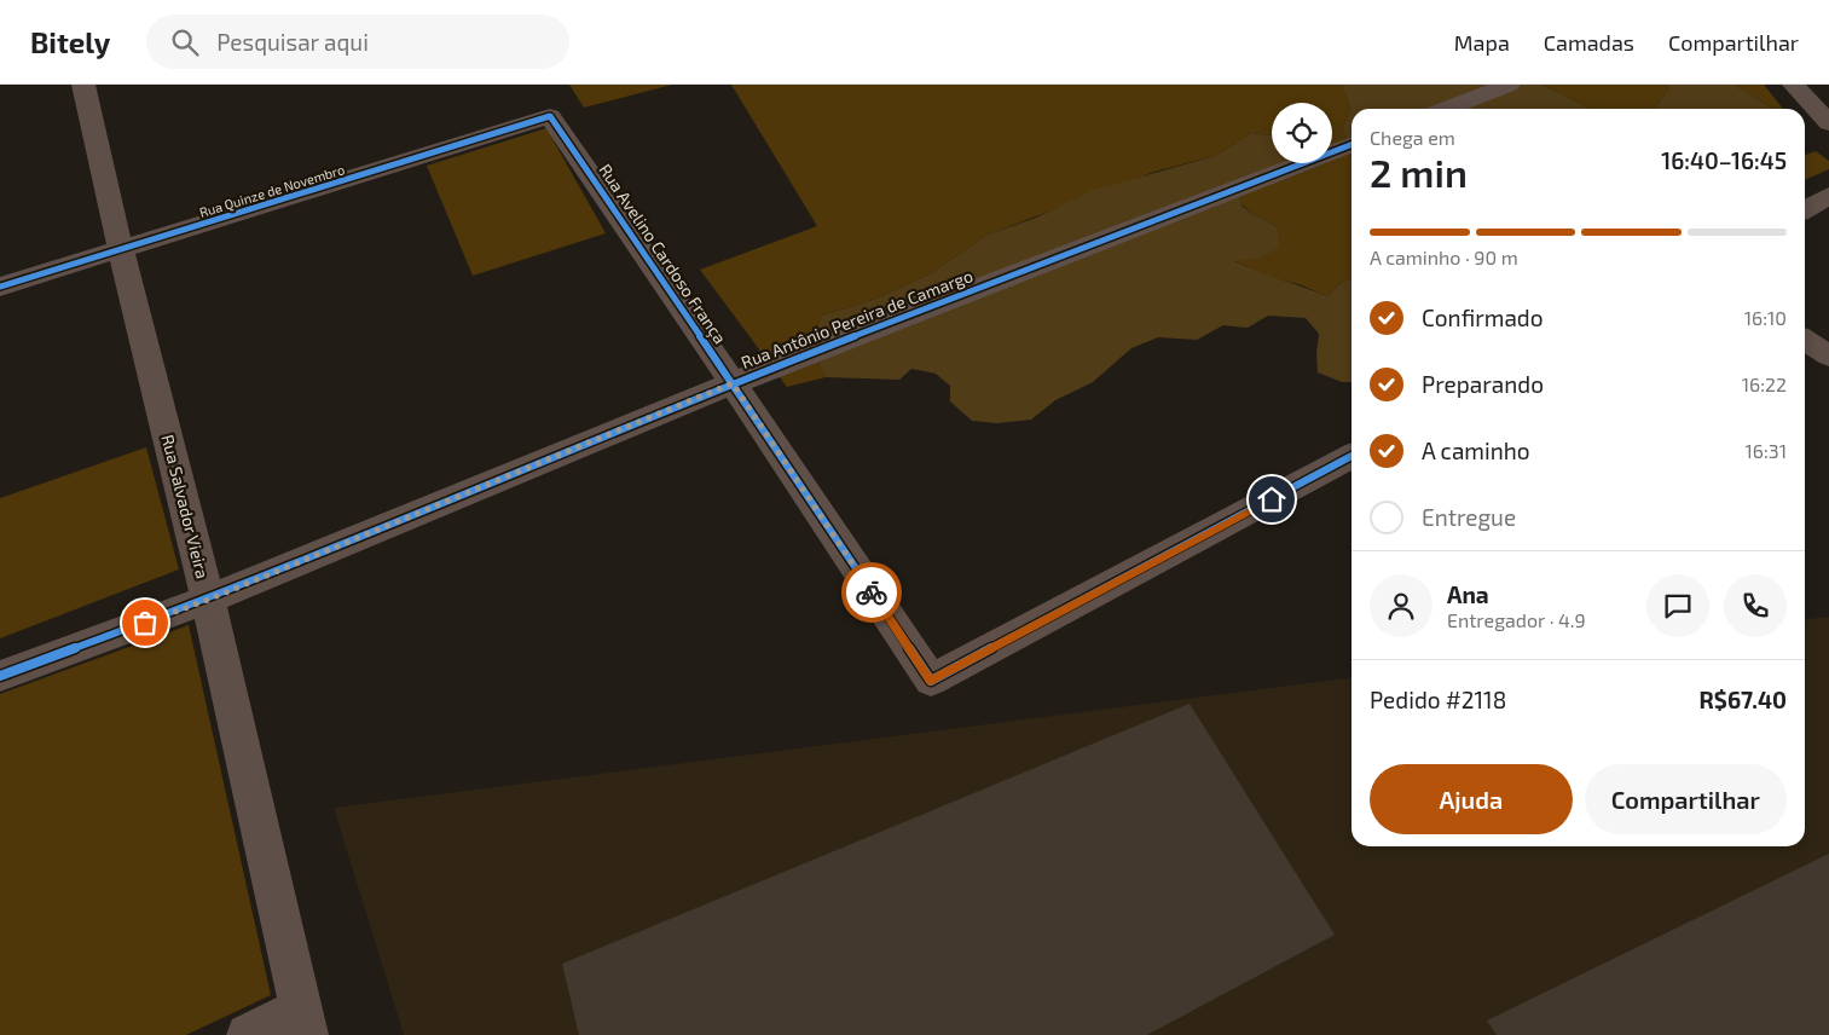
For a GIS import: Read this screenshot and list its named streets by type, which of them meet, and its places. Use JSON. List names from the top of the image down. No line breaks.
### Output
{"streets":{"street":["Rua Quinze de Novembro","Rua Avelino Cardoso França","Rua Antônio Pereira de Camargo","Rua Salvador Vieira"]},"crossings":[["Rua Quinze de Novembro","Rua Avelino Cardoso França"],["Rua Quinze de Novembro","Rua Salvador Vieira"],["Rua Avelino Cardoso França","Rua Antônio Pereira de Camargo"],["Rua Antônio Pereira de Camargo","Rua Salvador Vieira"]],"page":{"header":"Bitely","search":"Pesquisar aqui","nav":["Mapa","Camadas","Compartilhar"],"heading":["2 min","Chega em","16:40–16:45"],"panel":["Ana","Entregador · 4.9","Pedido #2118","R$67.40"],"bar":"A caminho · 90 m","list":[["Confirmado","16:10"],["Preparando","16:22"],["A caminho","16:31"],"Entregue"],"buttons":["Ajuda","Compartilhar"]}}
